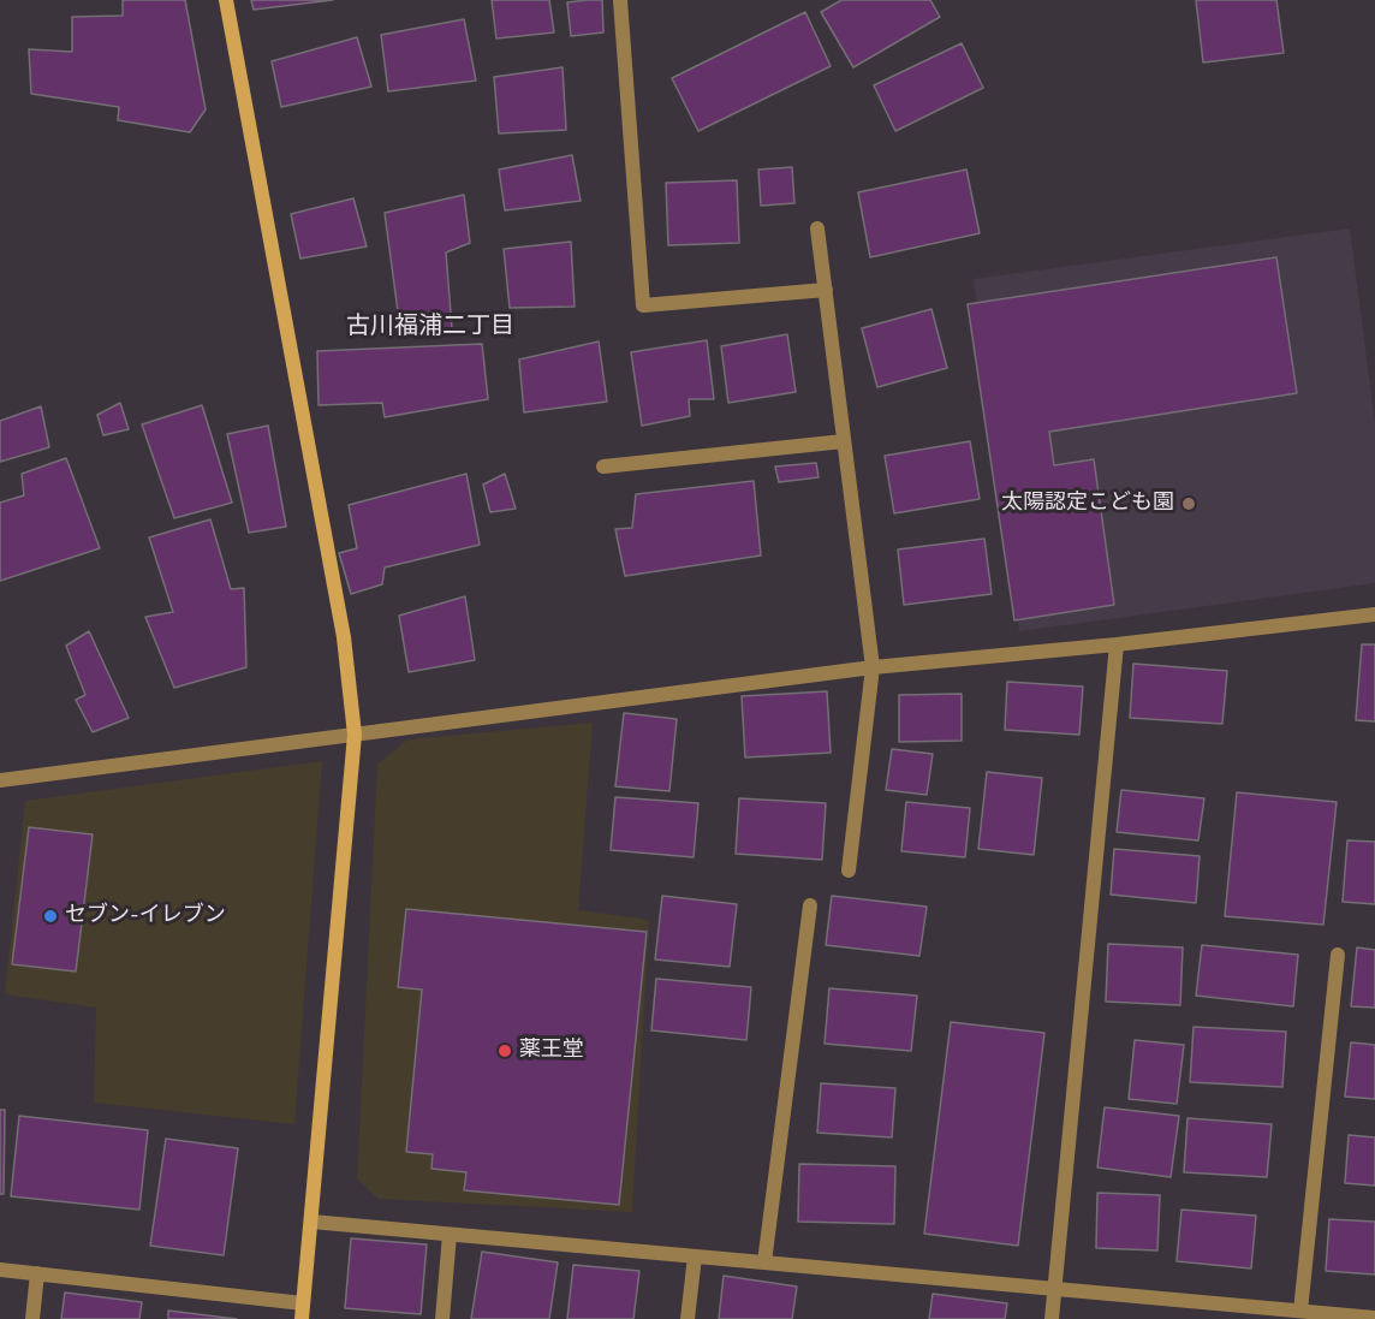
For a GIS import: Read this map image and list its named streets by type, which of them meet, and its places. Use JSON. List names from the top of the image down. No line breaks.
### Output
{"districts":["古川福浦二丁目"],"places":["太陽認定こども園","セブン-イレブン","薬王堂"]}
